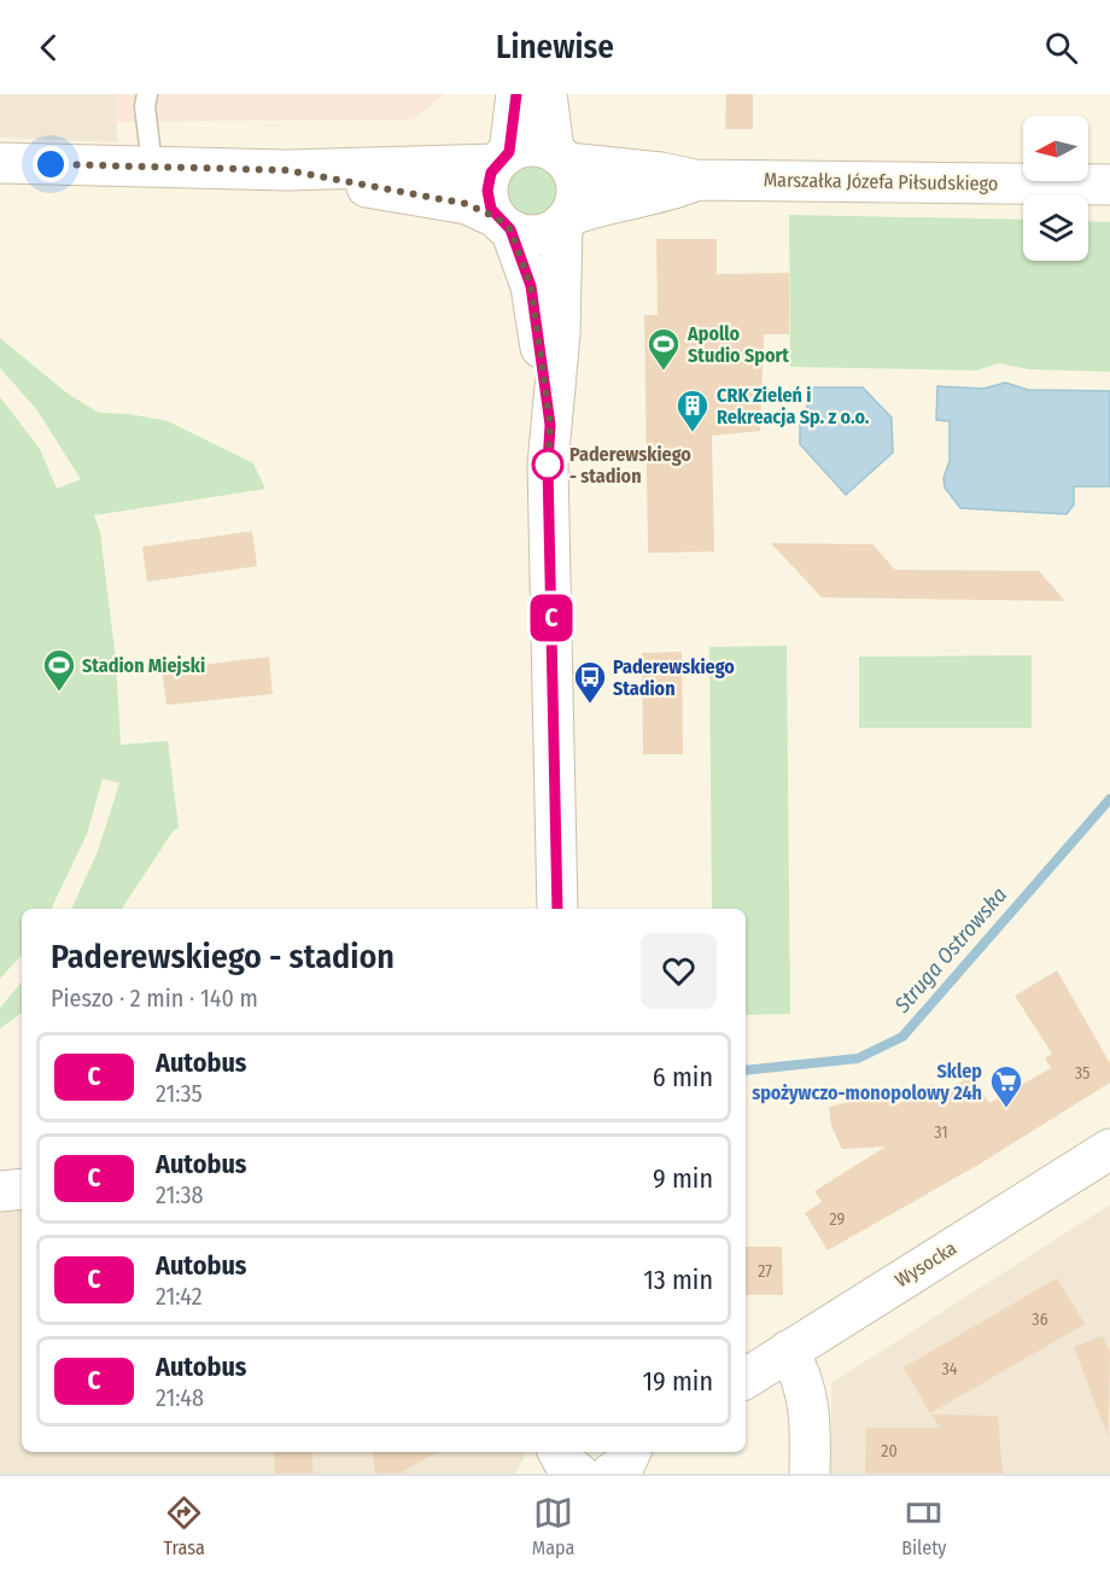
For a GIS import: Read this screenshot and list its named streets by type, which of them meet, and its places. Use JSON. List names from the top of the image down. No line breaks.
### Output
{"streets":{"street":["Marszałka Józefa Piłsudskiego","Wysocka"]},"water":["Struga Ostrowska"],"places":{"sports":["Apollo Studio Sport","Stadion Miejski"],"building":["CRK Zieleń i Rekreacja Sp. z o.o."],"other":["Paderewskiego - stadion"],"bus stop":["Paderewskiego Stadion"],"supermarket":["Sklep spożywczo-monopolowy 24h"]},"lines":["bus line C"],"house_numbers":["35","31","29","27","36","34","20"],"north":"left","page":{"header":"Linewise","on_map":"C","heading":["Paderewskiego - stadion","Pieszo · 2 min · 140 m"],"list":[{"mark":"C","name":"Autobus","note":"21:35","value":"6 min"},{"mark":"C","name":"Autobus","note":"21:38","value":"9 min"},{"mark":"C","name":"Autobus","note":"21:42","value":"13 min"},{"mark":"C","name":"Autobus","note":"21:48","value":"19 min"}],"tabs":["Trasa","Mapa","Bilety"]}}
